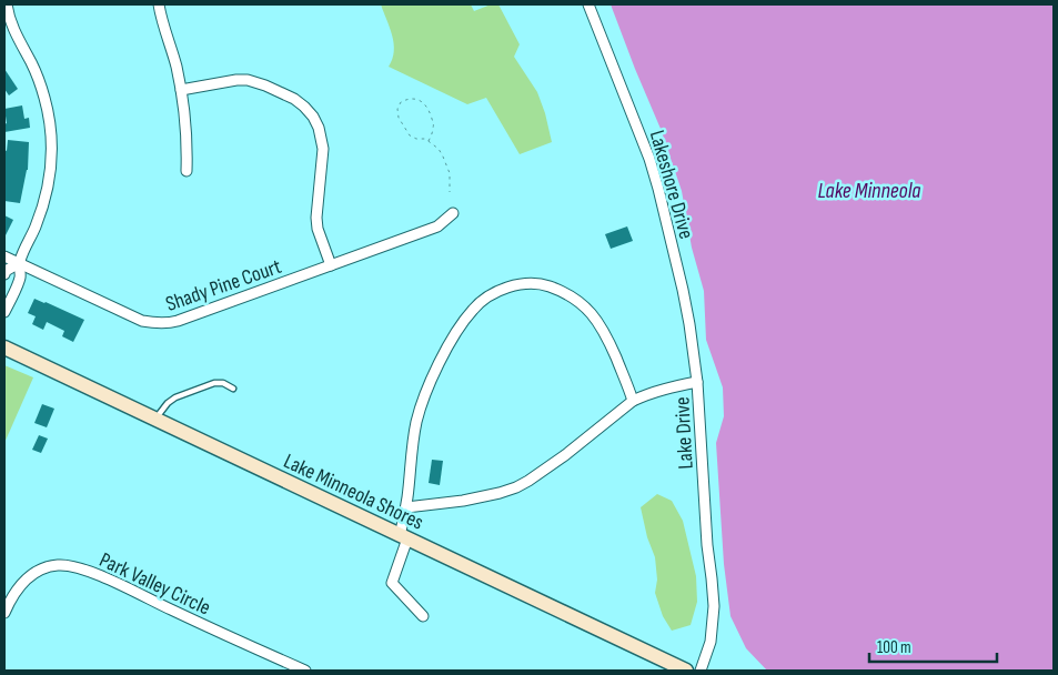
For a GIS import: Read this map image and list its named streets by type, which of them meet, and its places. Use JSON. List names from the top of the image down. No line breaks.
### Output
{"streets":{"main road":["Lake Minneola Shores"],"street":["Lakeshore Drive","Shady Pine Court","Lake Drive","Park Valley Circle"]},"crossings":[["Lakeshore Drive","Lake Drive"]],"water":["Lake Minneola"],"scale_bar":"100 m"}
